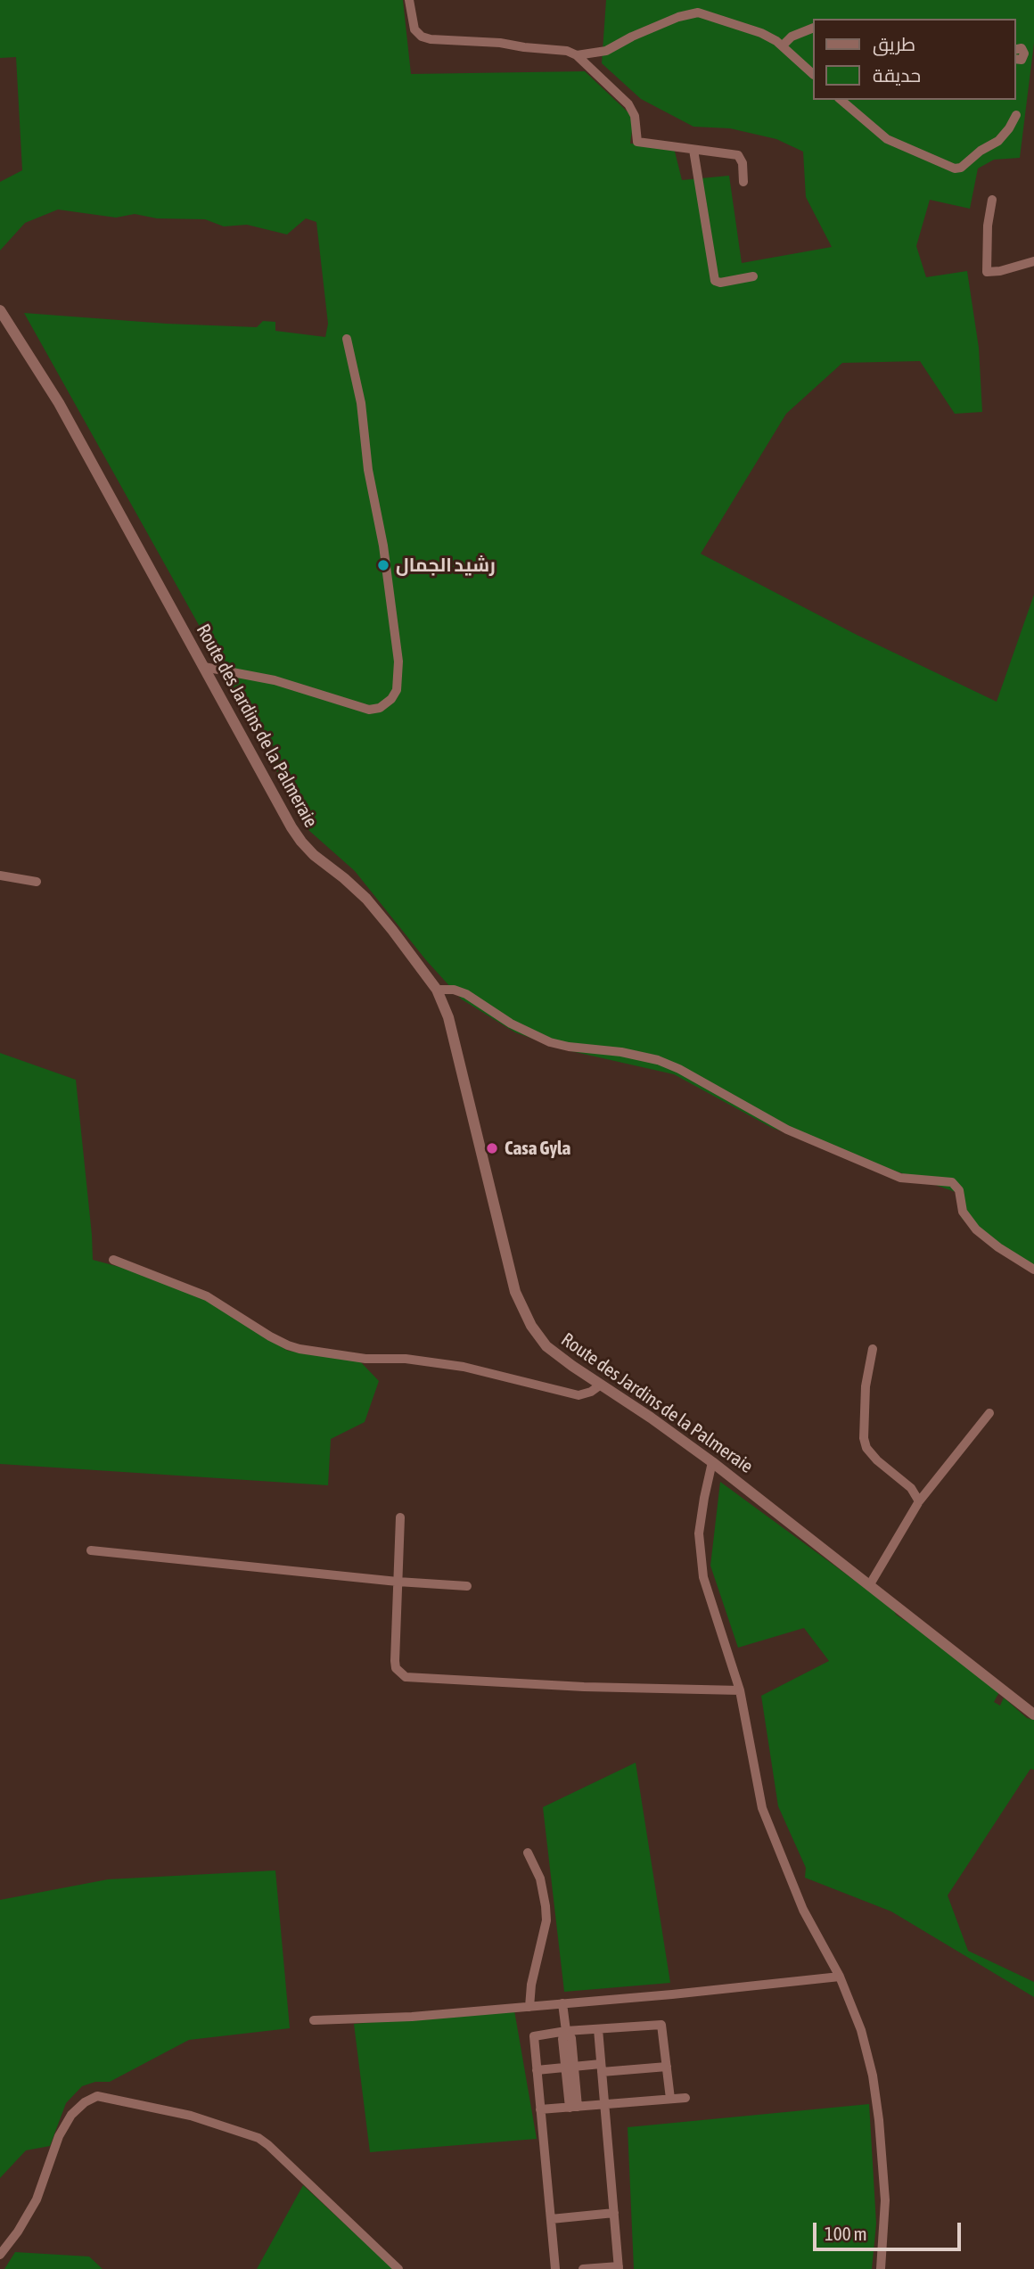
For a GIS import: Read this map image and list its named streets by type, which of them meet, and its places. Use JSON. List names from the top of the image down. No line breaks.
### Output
{"streets":{"street":["Route des Jardins de la Palmeraie"]},"places":["رشيد الجمال","Casa Gyla"],"legend":["طريق","حديقة"],"scale_bar":"100 m"}
